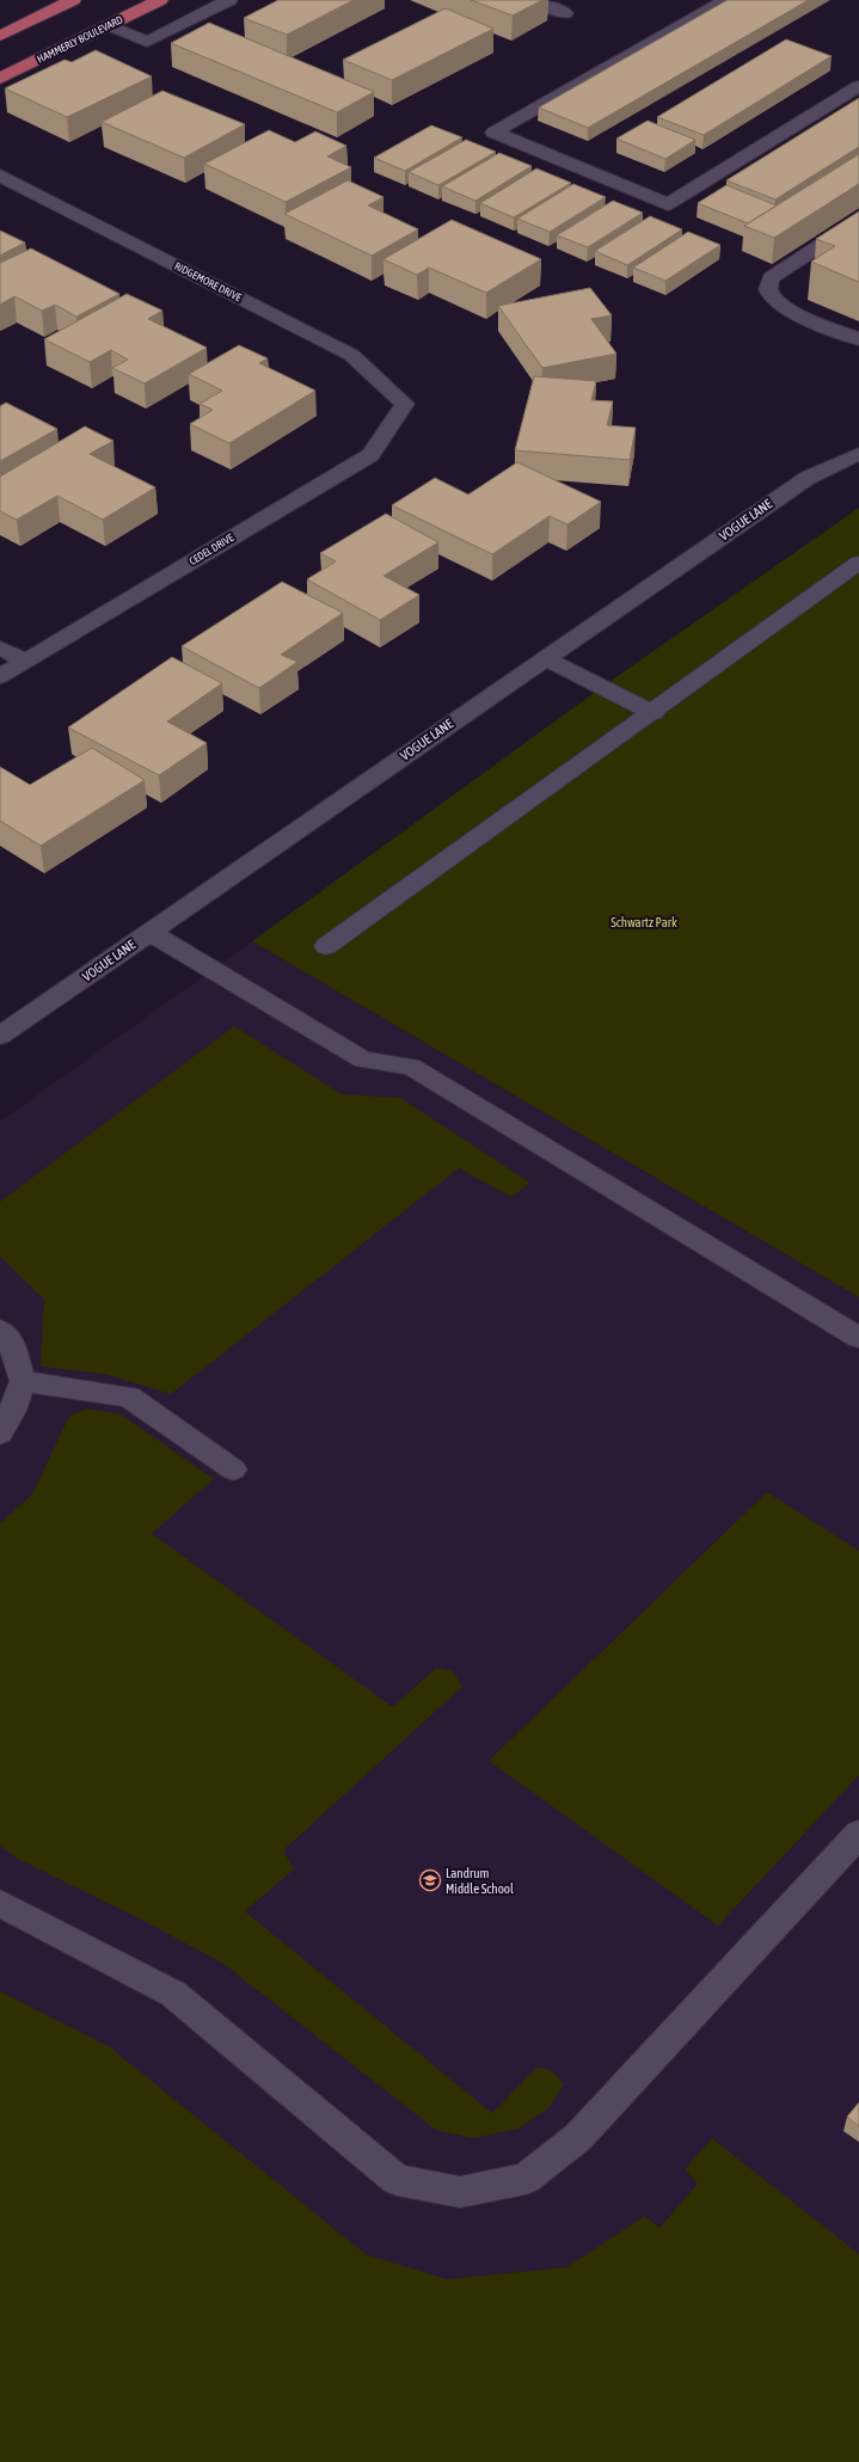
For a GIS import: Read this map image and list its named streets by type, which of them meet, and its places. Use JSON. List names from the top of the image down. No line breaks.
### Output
{"streets":{"main road":["HAMMERLY BOULEVARD"],"street":["RIDGEMORE DRIVE","VOGUE LANE","CEDEL DRIVE"]},"crossings":[["RIDGEMORE DRIVE","CEDEL DRIVE"]],"parks":["Schwartz Park"],"places":{"school or university":["Landrum Middle School"]}}
